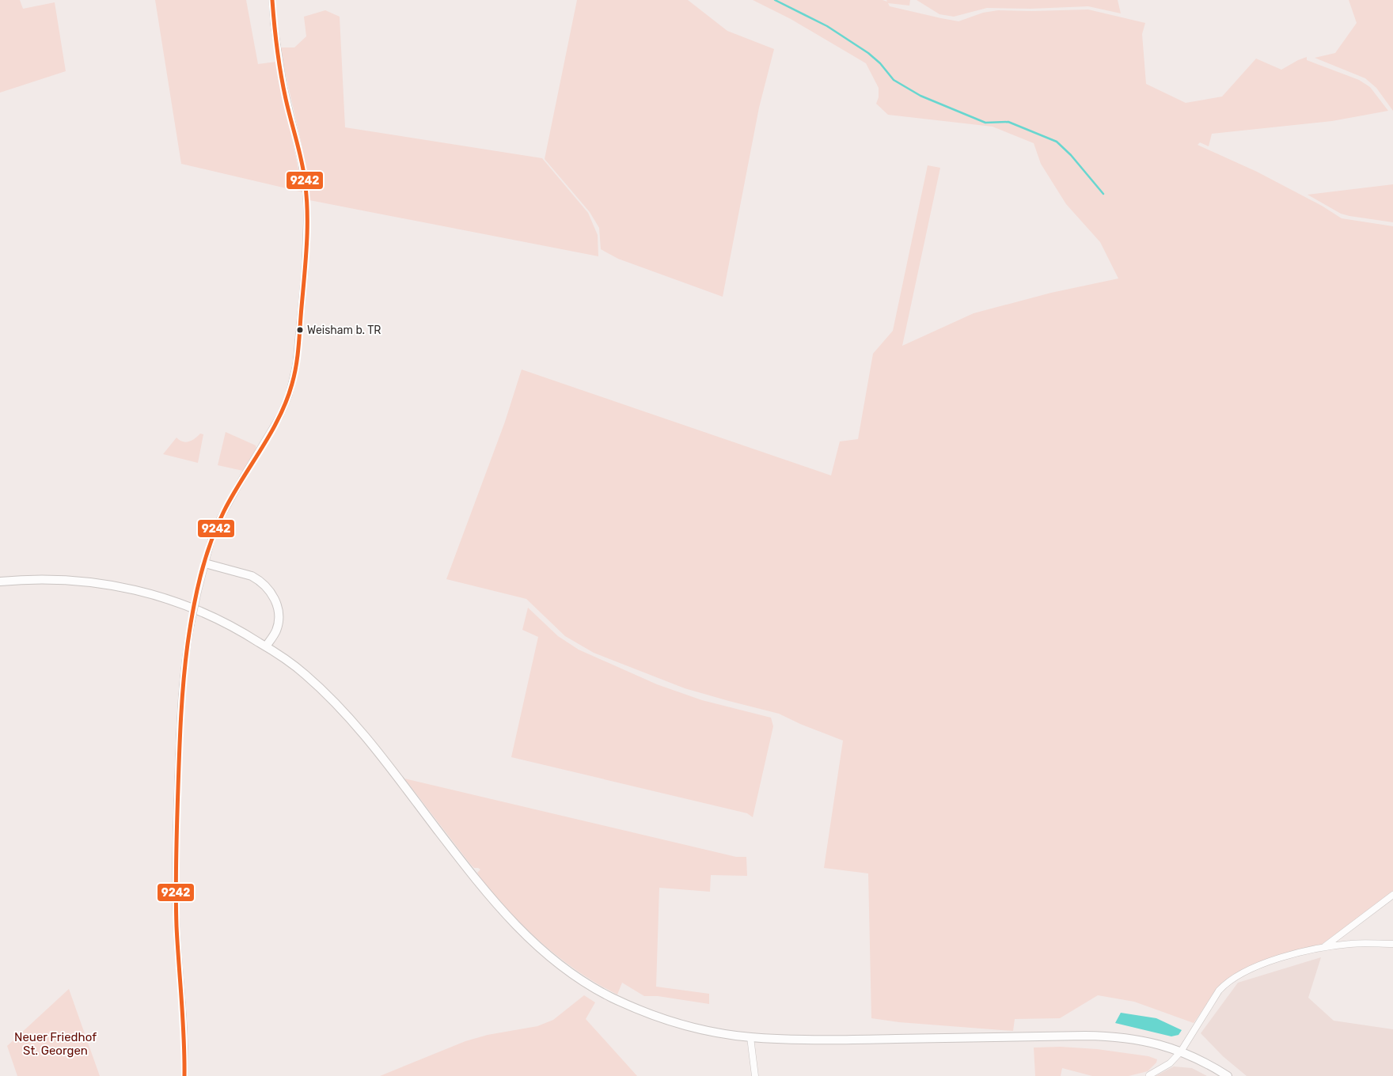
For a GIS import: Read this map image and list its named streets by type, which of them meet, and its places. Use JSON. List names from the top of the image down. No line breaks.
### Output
{"parks":["Neuer Friedhof St. Georgen"],"places":["Weisham b. TR"],"lines":["transit line 9242"]}
